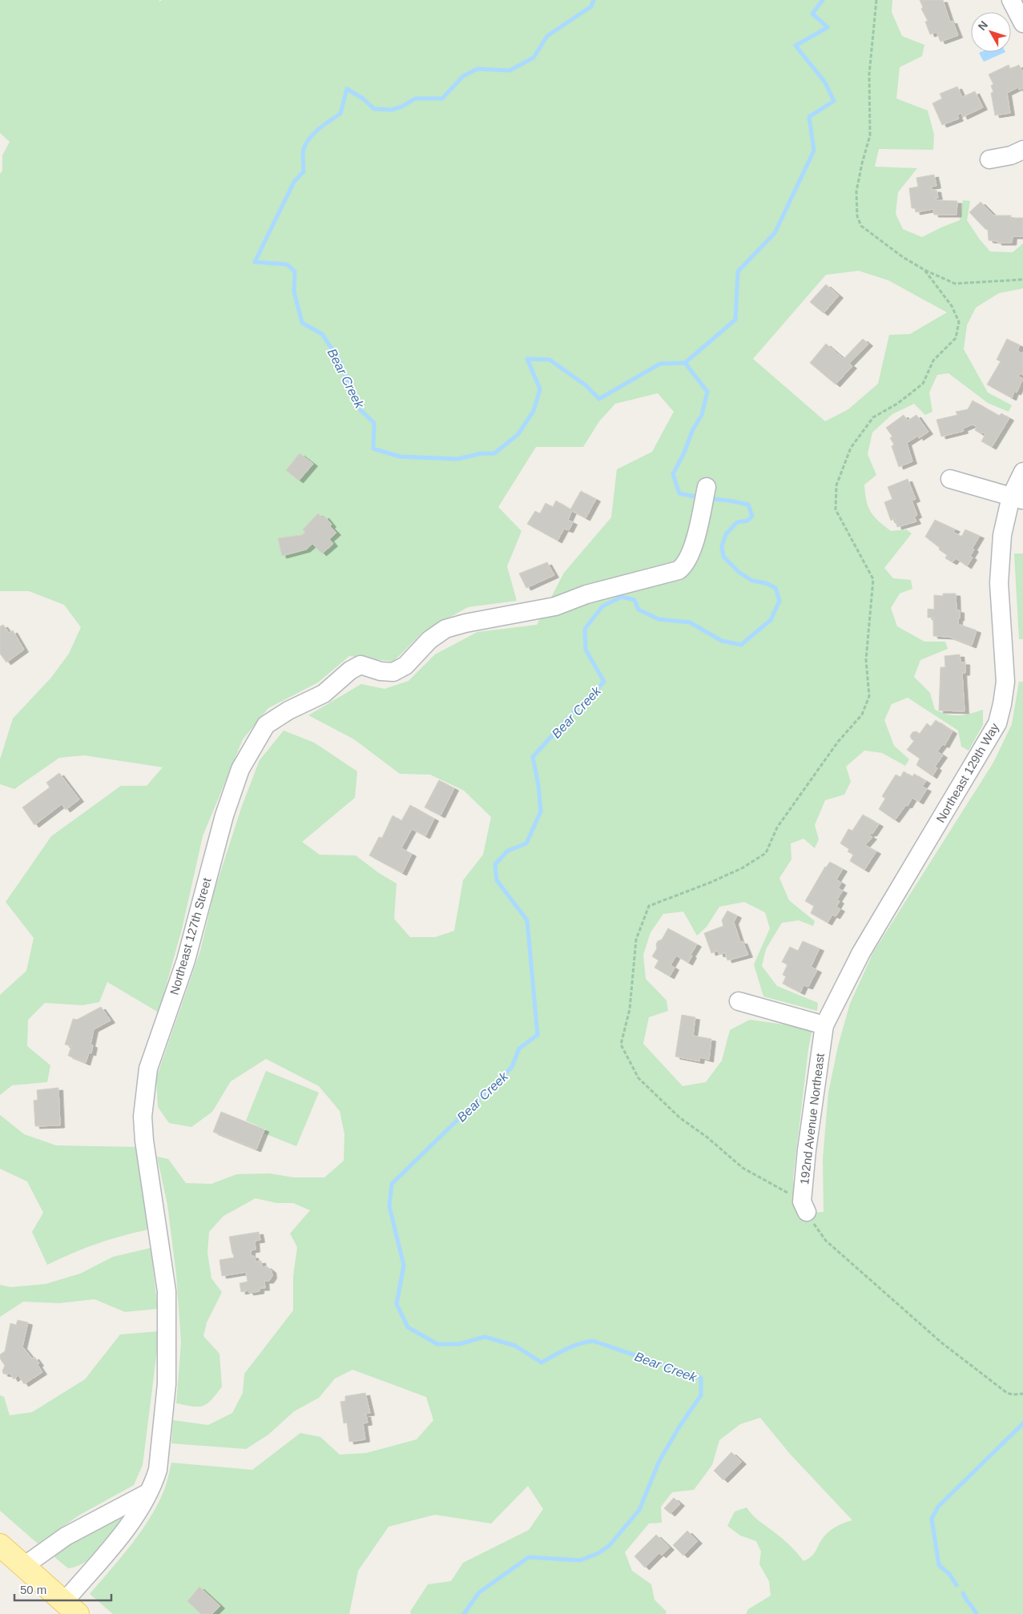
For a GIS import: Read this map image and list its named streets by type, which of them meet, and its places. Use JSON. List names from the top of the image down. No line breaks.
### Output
{"streets":{"street":["Northeast 129th Way","Northeast 127th Street","192nd Avenue Northeast"]},"crossings":[["Northeast 129th Way","192nd Avenue Northeast"]],"water":["Bear Creek"],"scale_bar":"50 m","north":"top left"}
